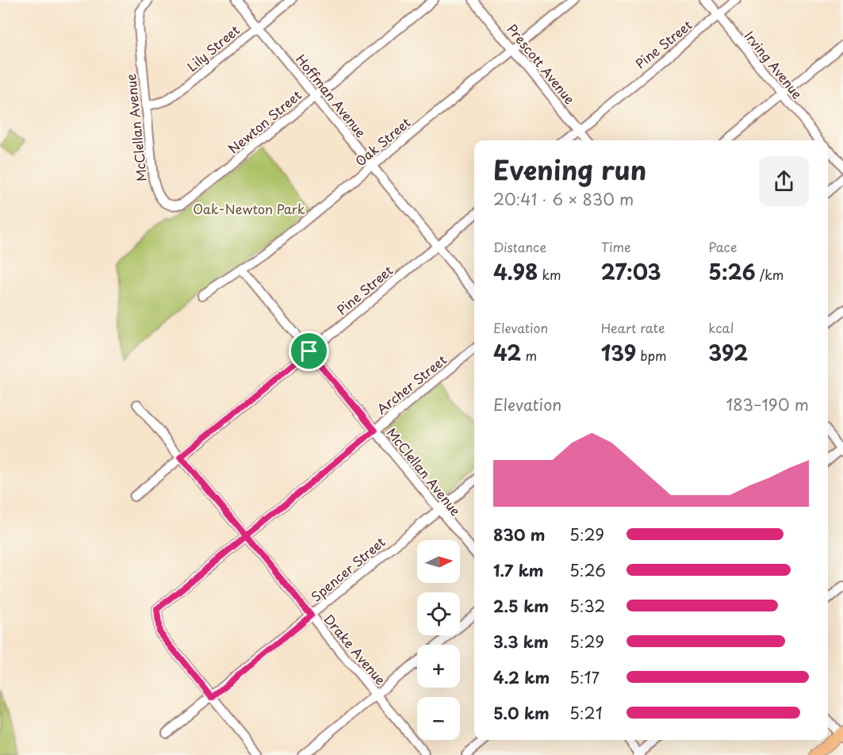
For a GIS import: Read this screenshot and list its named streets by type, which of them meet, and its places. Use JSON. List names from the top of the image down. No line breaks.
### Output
{"streets":{"street":["Pine Street","Lily Street","Prescott Avenue","Irving Avenue","Hoffman Avenue","Newton Street","McClellan Avenue","Oak Street","Archer Street","Spencer Street","Drake Avenue"]},"crossings":[["Pine Street","Prescott Avenue"],["Pine Street","Irving Avenue"],["Pine Street","Hoffman Avenue"],["Pine Street","McClellan Avenue"],["Pine Street","Drake Avenue"],["Lily Street","Hoffman Avenue"],["Lily Street","McClellan Avenue"],["Prescott Avenue","Oak Street"],["Hoffman Avenue","Newton Street"],["Hoffman Avenue","Oak Street"],["Newton Street","McClellan Avenue"],["McClellan Avenue","Oak Street"],["McClellan Avenue","Archer Street"],["McClellan Avenue","Spencer Street"],["Archer Street","Spencer Street"],["Archer Street","Drake Avenue"],["Spencer Street","Drake Avenue"]],"parks":["Oak-Newton Park"],"north":"right","page":{"heading":["Evening run","20:41 · 6 × 830 m"],"stats":[["Distance","4.98 km"],["Time","27:03"],["Pace","5:26 /km"],["Elevation","42 m"],["Heart rate","139 bpm"],["kcal","392"]],"chart":["Elevation","183–190 m"],"list":[{"name":"830 m","note":"5:29"},{"name":"1.7 km","note":"5:26"},{"name":"2.5 km","note":"5:32"},{"name":"3.3 km","note":"5:29"},{"name":"4.2 km","note":"5:17"},{"name":"5.0 km","note":"5:21"}],"map_buttons":["+","−"]}}
